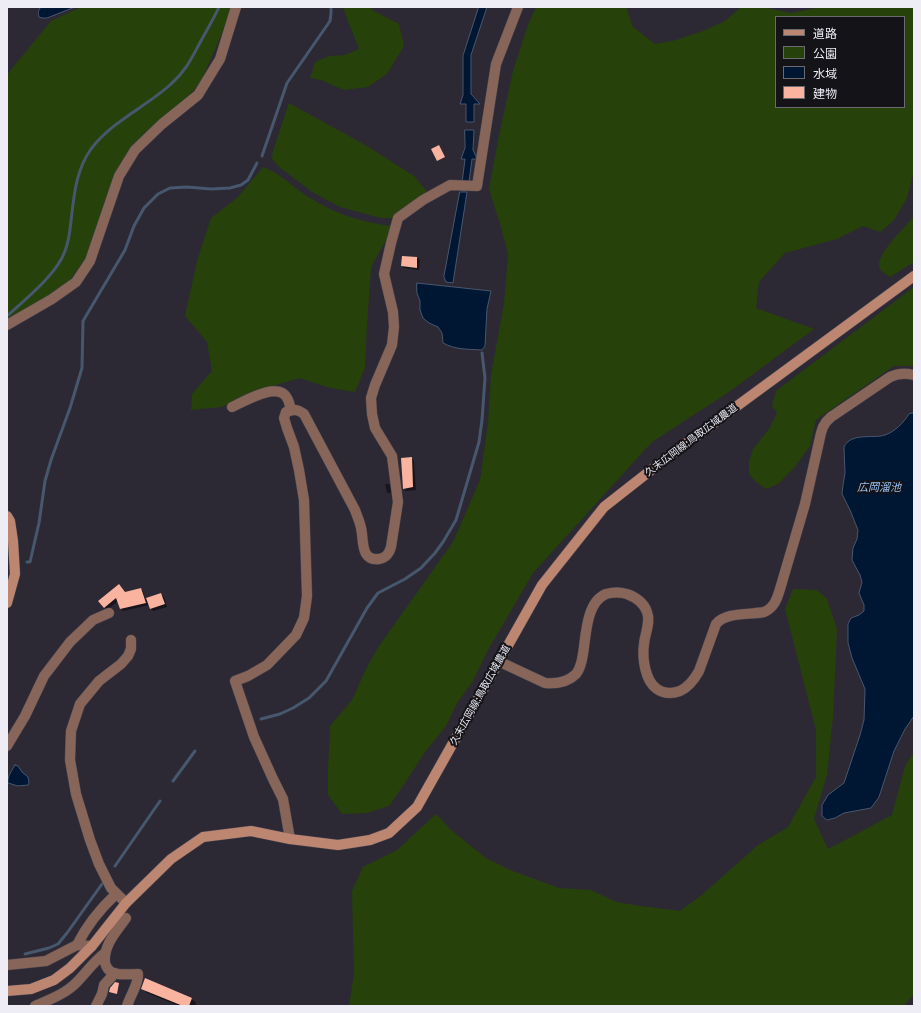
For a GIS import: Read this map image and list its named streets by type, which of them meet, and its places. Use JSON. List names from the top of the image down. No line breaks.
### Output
{"streets":{"street":["久末広岡線;鳥取広域農道"]},"water":["広岡溜池"],"legend":["道路","公園","水域","建物"]}
